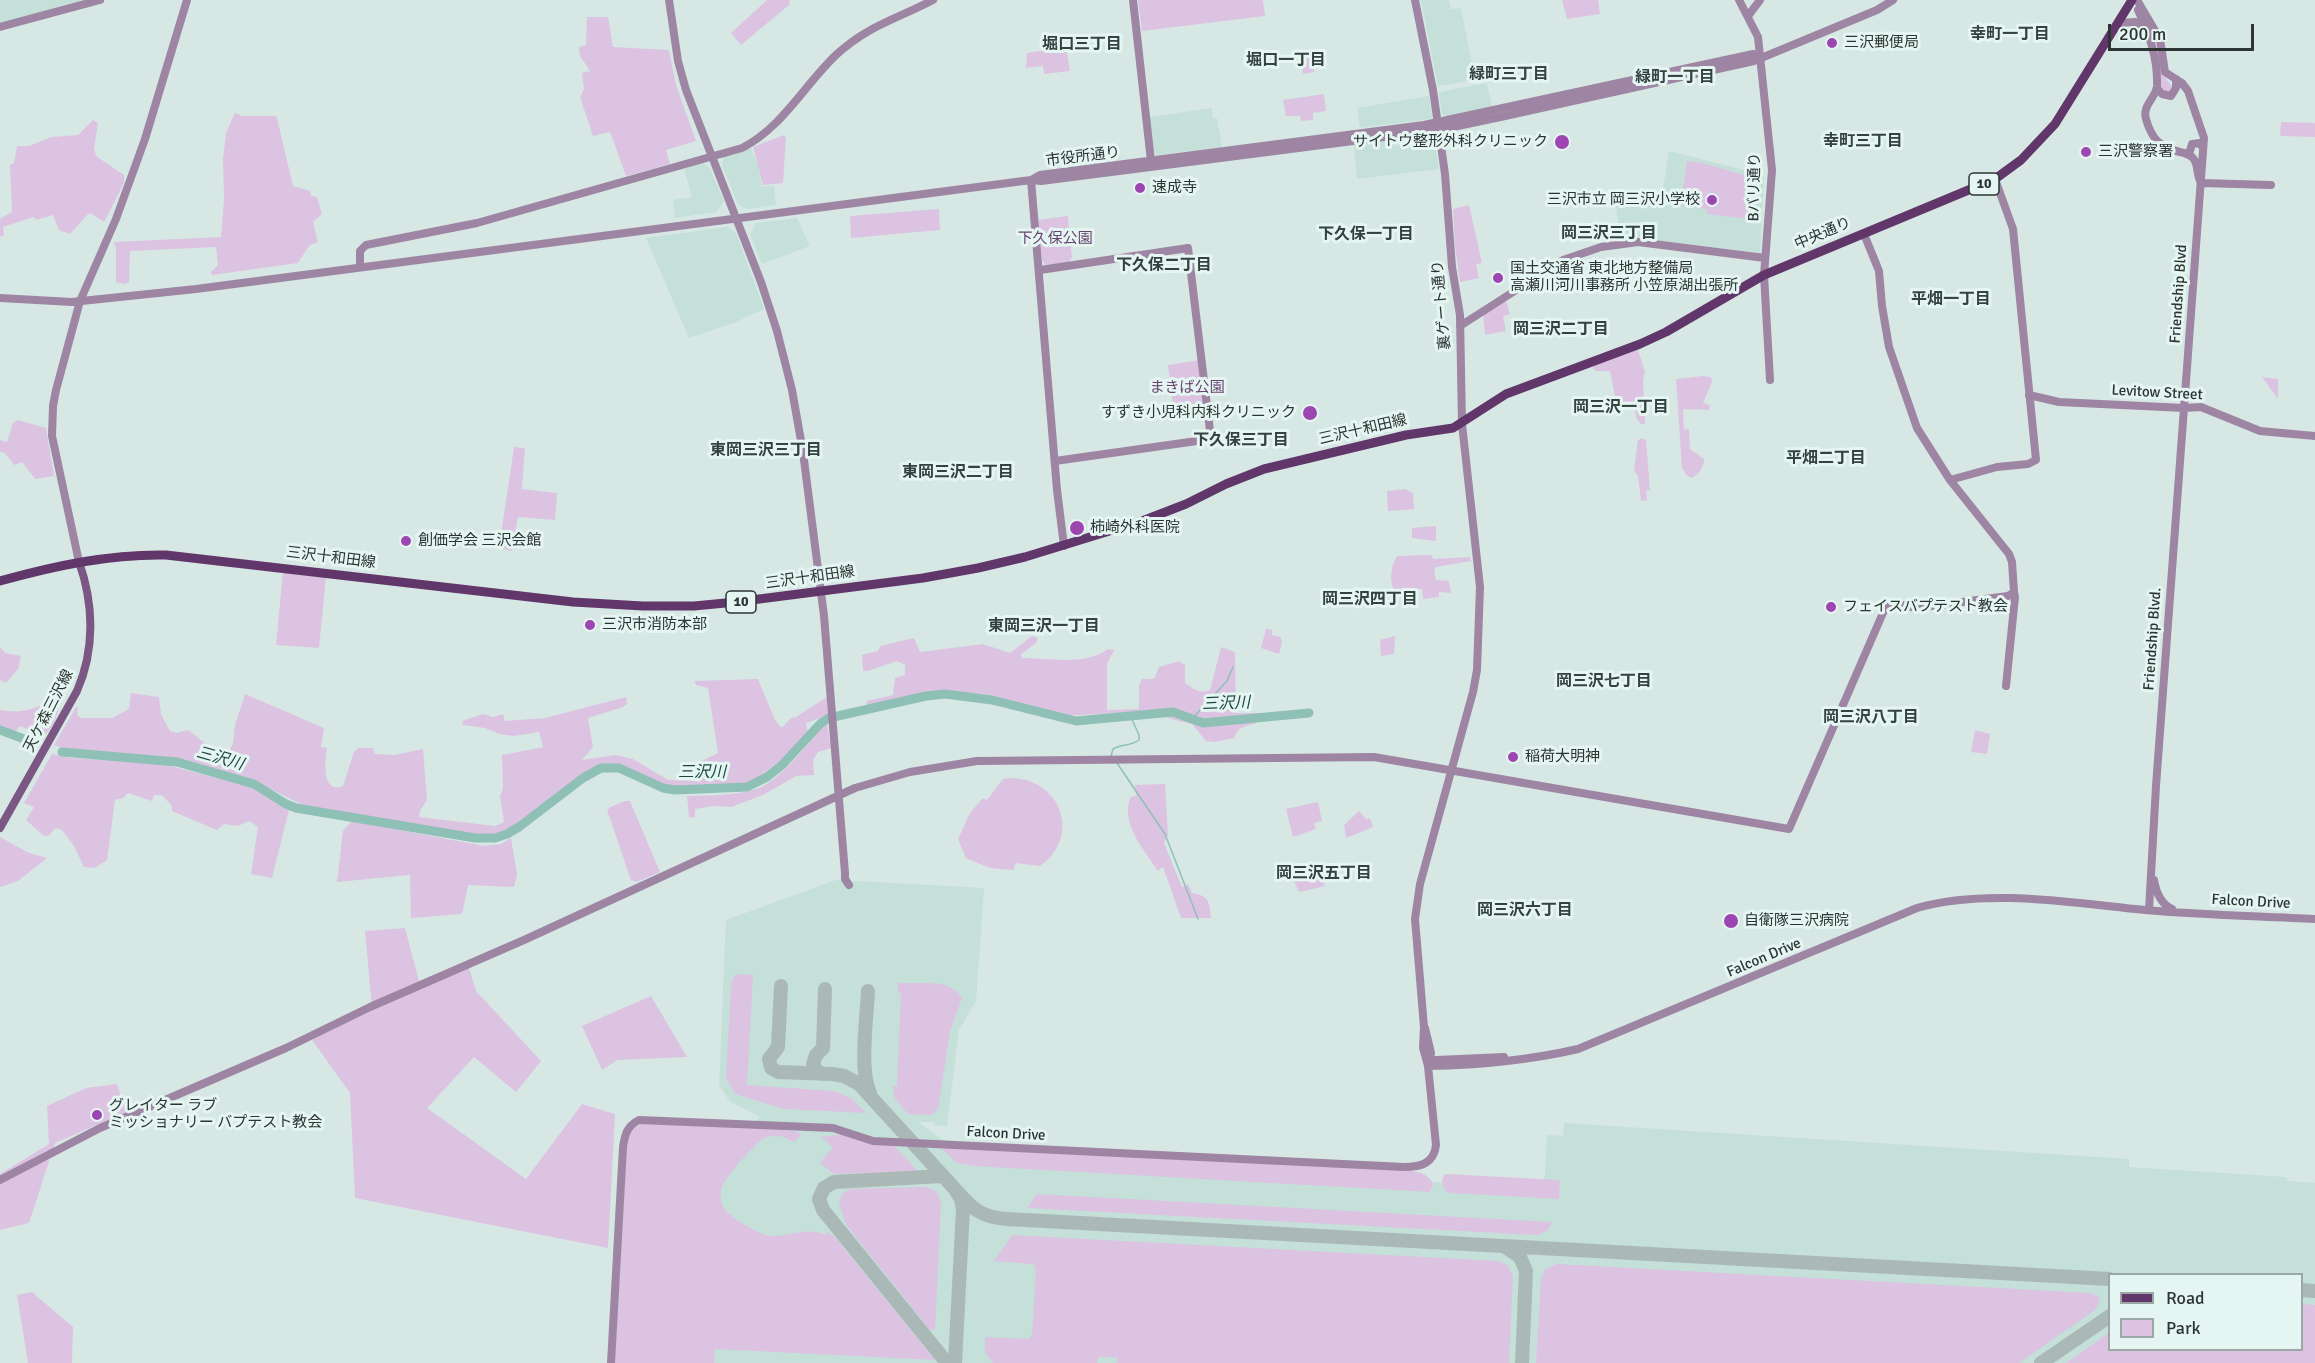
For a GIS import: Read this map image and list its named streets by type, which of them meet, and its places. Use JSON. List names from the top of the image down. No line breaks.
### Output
{"streets":{"main road":["10","中央通り","三沢十和田線","天ケ森三沢線"],"street":["市役所通り","Bバリ通り","Friendship Blvd","裏ゲート通り","Levitow Street","Friendship Blvd.","Falcon Drive"]},"crossings":[["市役所通り","Bバリ通り"],["市役所通り","裏ゲート通り"],["Bバリ通り","中央通り"],["中央通り","裏ゲート通り"],["中央通り","三沢十和田線"],["Friendship Blvd","Levitow Street"],["Friendship Blvd","Friendship Blvd."],["裏ゲート通り","三沢十和田線"],["Levitow Street","Friendship Blvd."],["三沢十和田線","天ケ森三沢線"],["Friendship Blvd.","Falcon Drive"]],"districts":["幸町一丁目","堀口三丁目","堀口一丁目","緑町三丁目","緑町一丁目","幸町三丁目","岡三沢三丁目","下久保一丁目","下久保二丁目","平畑一丁目","岡三沢二丁目","岡三沢一丁目","下久保三丁目","東岡三沢三丁目","平畑二丁目","東岡三沢二丁目","岡三沢四丁目","東岡三沢一丁目","岡三沢七丁目","岡三沢八丁目","岡三沢五丁目","岡三沢六丁目"],"water":["三沢川"],"parks":["下久保公園","まきば公園"],"places":["三沢郵便局","サイトウ整形外科クリニック","三沢警察署","速成寺","三沢市立 岡三沢小学校","国土交通省 東北地方整備局 高瀬川河川事務所 小笠原湖出張所","すずき小児科内科クリニック","柿崎外科医院","創価学会 三沢会館","フェイスバプテスト教会","三沢市消防本部","稲荷大明神","自衛隊三沢病院","グレイター ラブ ミッショナリー バプテスト教会"],"legend":["Road","Park"],"scale_bar":"200 m"}
